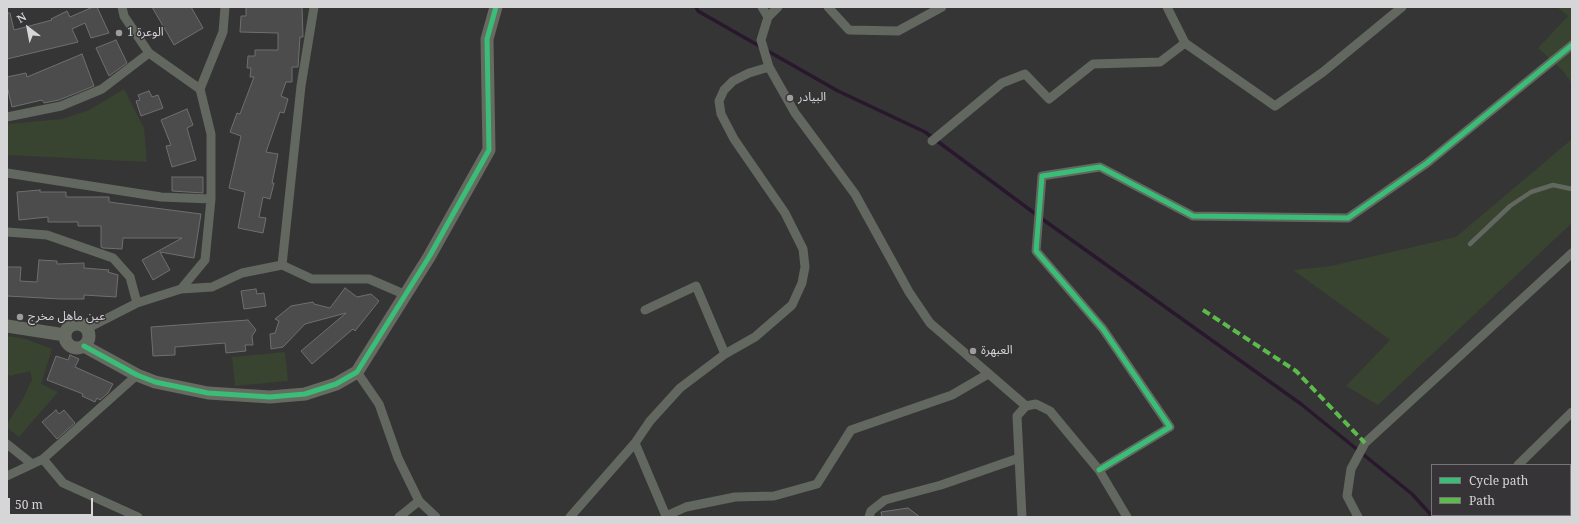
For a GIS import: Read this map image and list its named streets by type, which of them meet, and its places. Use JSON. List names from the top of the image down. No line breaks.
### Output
{"places":["الوعرة 1","البيادر","عين ماهل مخرج","العبهرة"],"legend":["Cycle path","Path"],"scale_bar":"50 m","north":"top left"}
